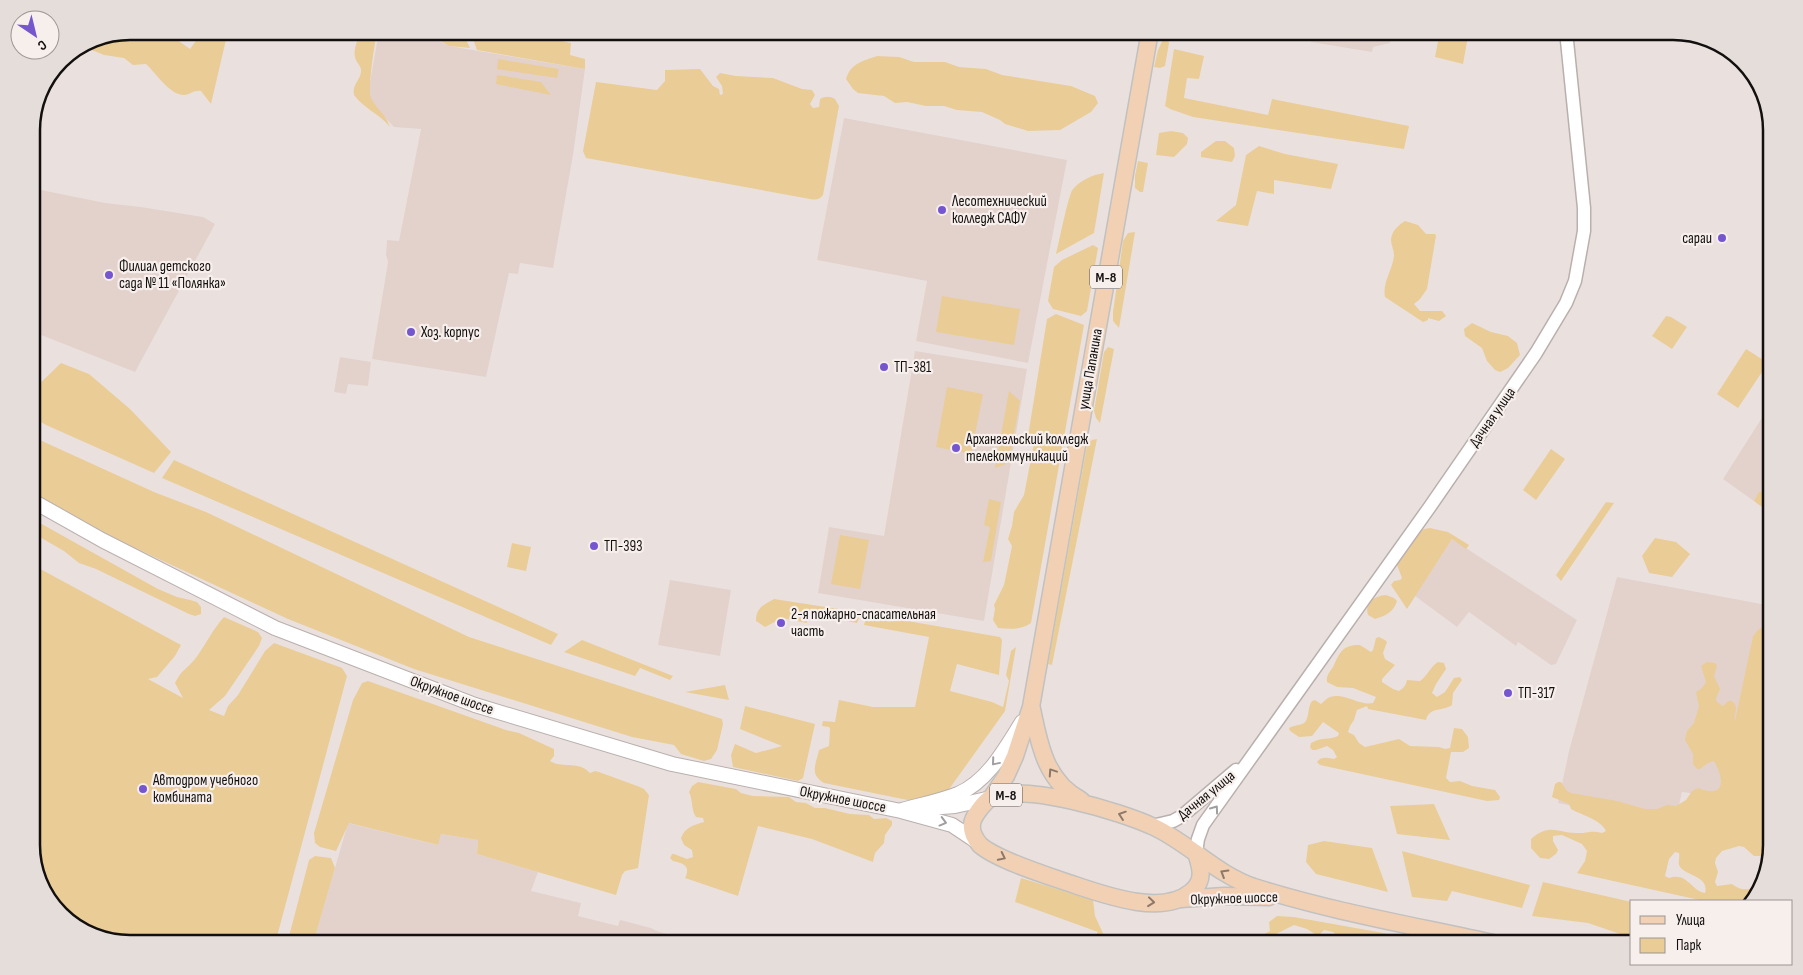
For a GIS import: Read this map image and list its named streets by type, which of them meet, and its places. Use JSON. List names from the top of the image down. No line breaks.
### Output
{"streets":{"main road":["М-8","улица Папанина","Окружное шоссе"],"street":["Дачная улица"]},"crossings":[["М-8","улица Папанина"],["М-8","Окружное шоссе"],["улица Папанина","Окружное шоссе"],["Дачная улица","Окружное шоссе"]],"places":["Лесотехнический колледж САФУ","сараи","Филиал детского сада № 11 «Полянка»","Хоз. корпус","ТП-381","Архангельский колледж телекоммуникаций","ТП-393","2-я пожарно-спасательная часть","ТП-317","Автодром учебного комбината"],"legend":["Улица","Парк"],"north":"bottom right"}
